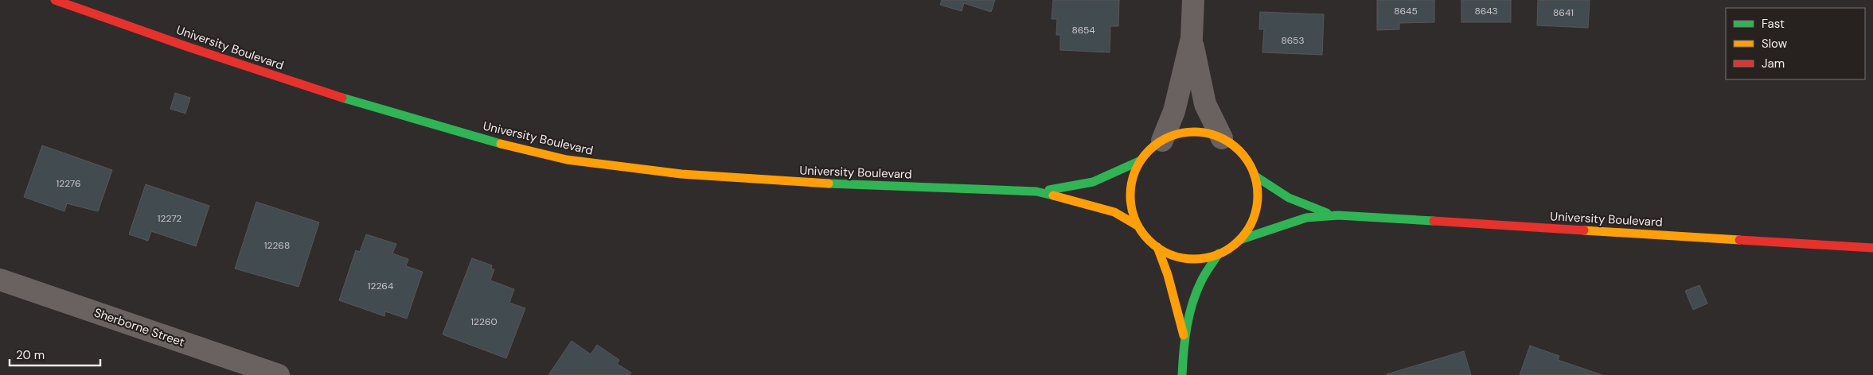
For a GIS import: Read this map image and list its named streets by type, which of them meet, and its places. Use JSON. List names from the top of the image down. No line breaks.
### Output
{"streets":{"street":["University Boulevard","Sherborne Street"]},"house_numbers":["8645","8643","8641","8654","8653","12276","12272","12268","12264","12260"],"legend":["Fast","Slow","Jam"],"scale_bar":"20 m"}
